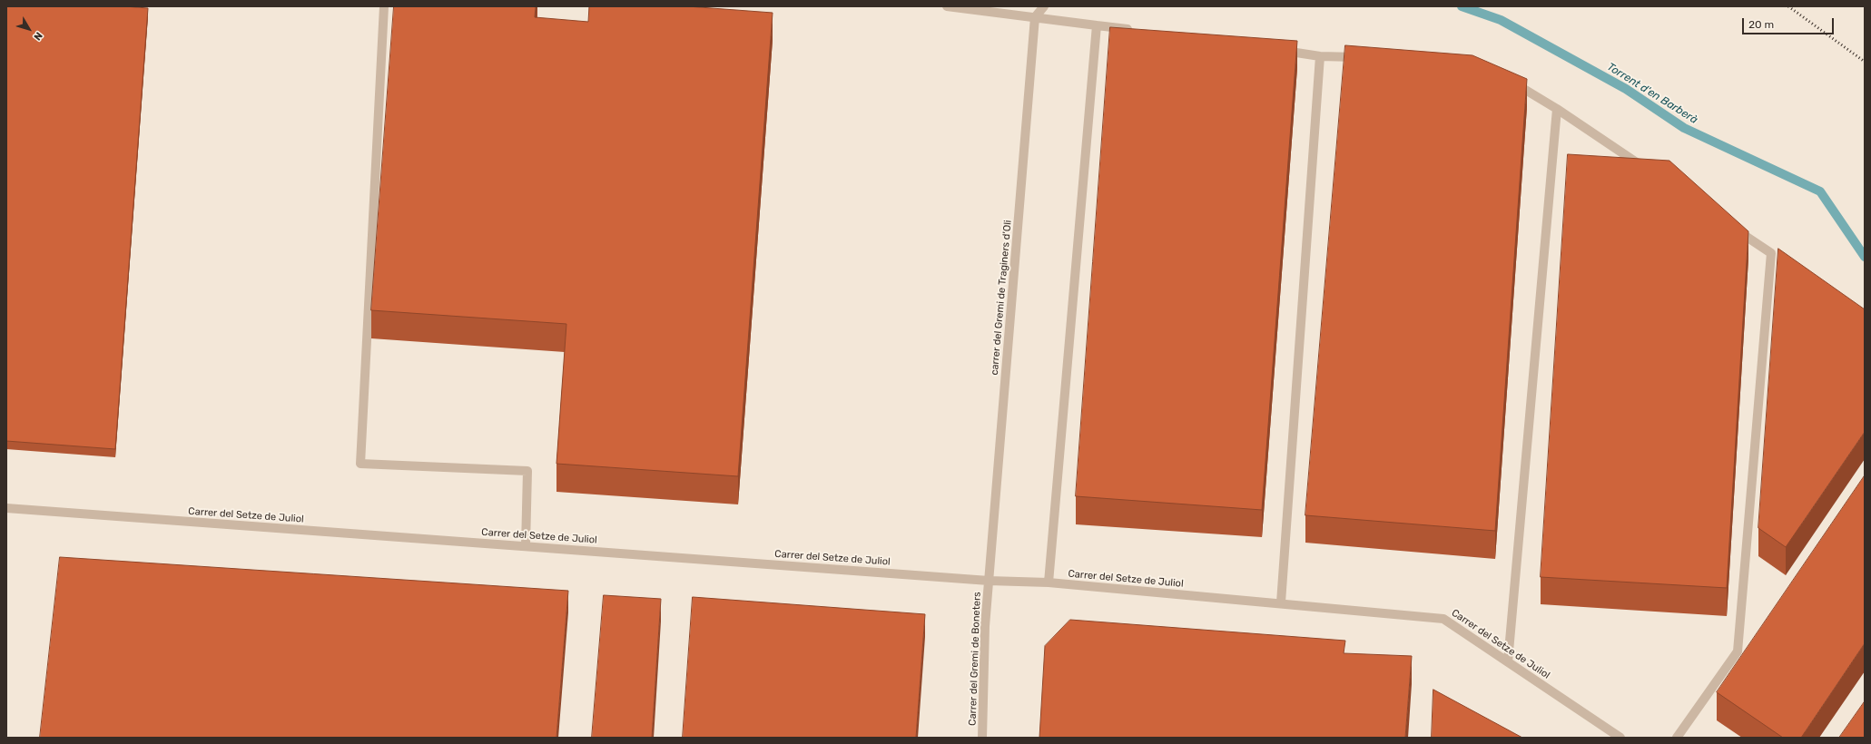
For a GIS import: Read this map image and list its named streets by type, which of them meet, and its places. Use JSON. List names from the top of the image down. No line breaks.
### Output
{"streets":{"street":["carrer del Gremi de Traginers d'Oli","Carrer del Setze de Juliol","Carrer del Gremi de Boneters"]},"crossings":[["carrer del Gremi de Traginers d'Oli","Carrer del Setze de Juliol"],["carrer del Gremi de Traginers d'Oli","Carrer del Gremi de Boneters"],["Carrer del Setze de Juliol","Carrer del Gremi de Boneters"]],"water":["Torrent d'en Barberà"],"scale_bar":"20 m","north":"bottom right"}
